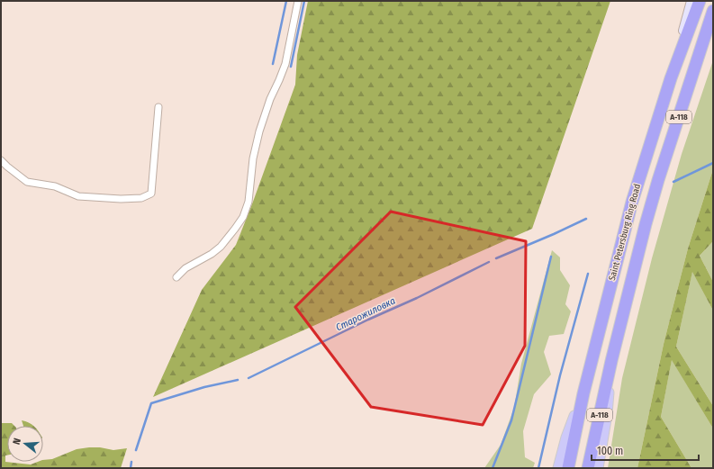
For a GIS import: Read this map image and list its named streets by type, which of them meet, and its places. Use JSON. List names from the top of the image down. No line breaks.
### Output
{"streets":{"highway":["А-118","Saint Petersburg Ring Road"]},"water":["Старожиловка"],"scale_bar":"100 m","north":"left"}
